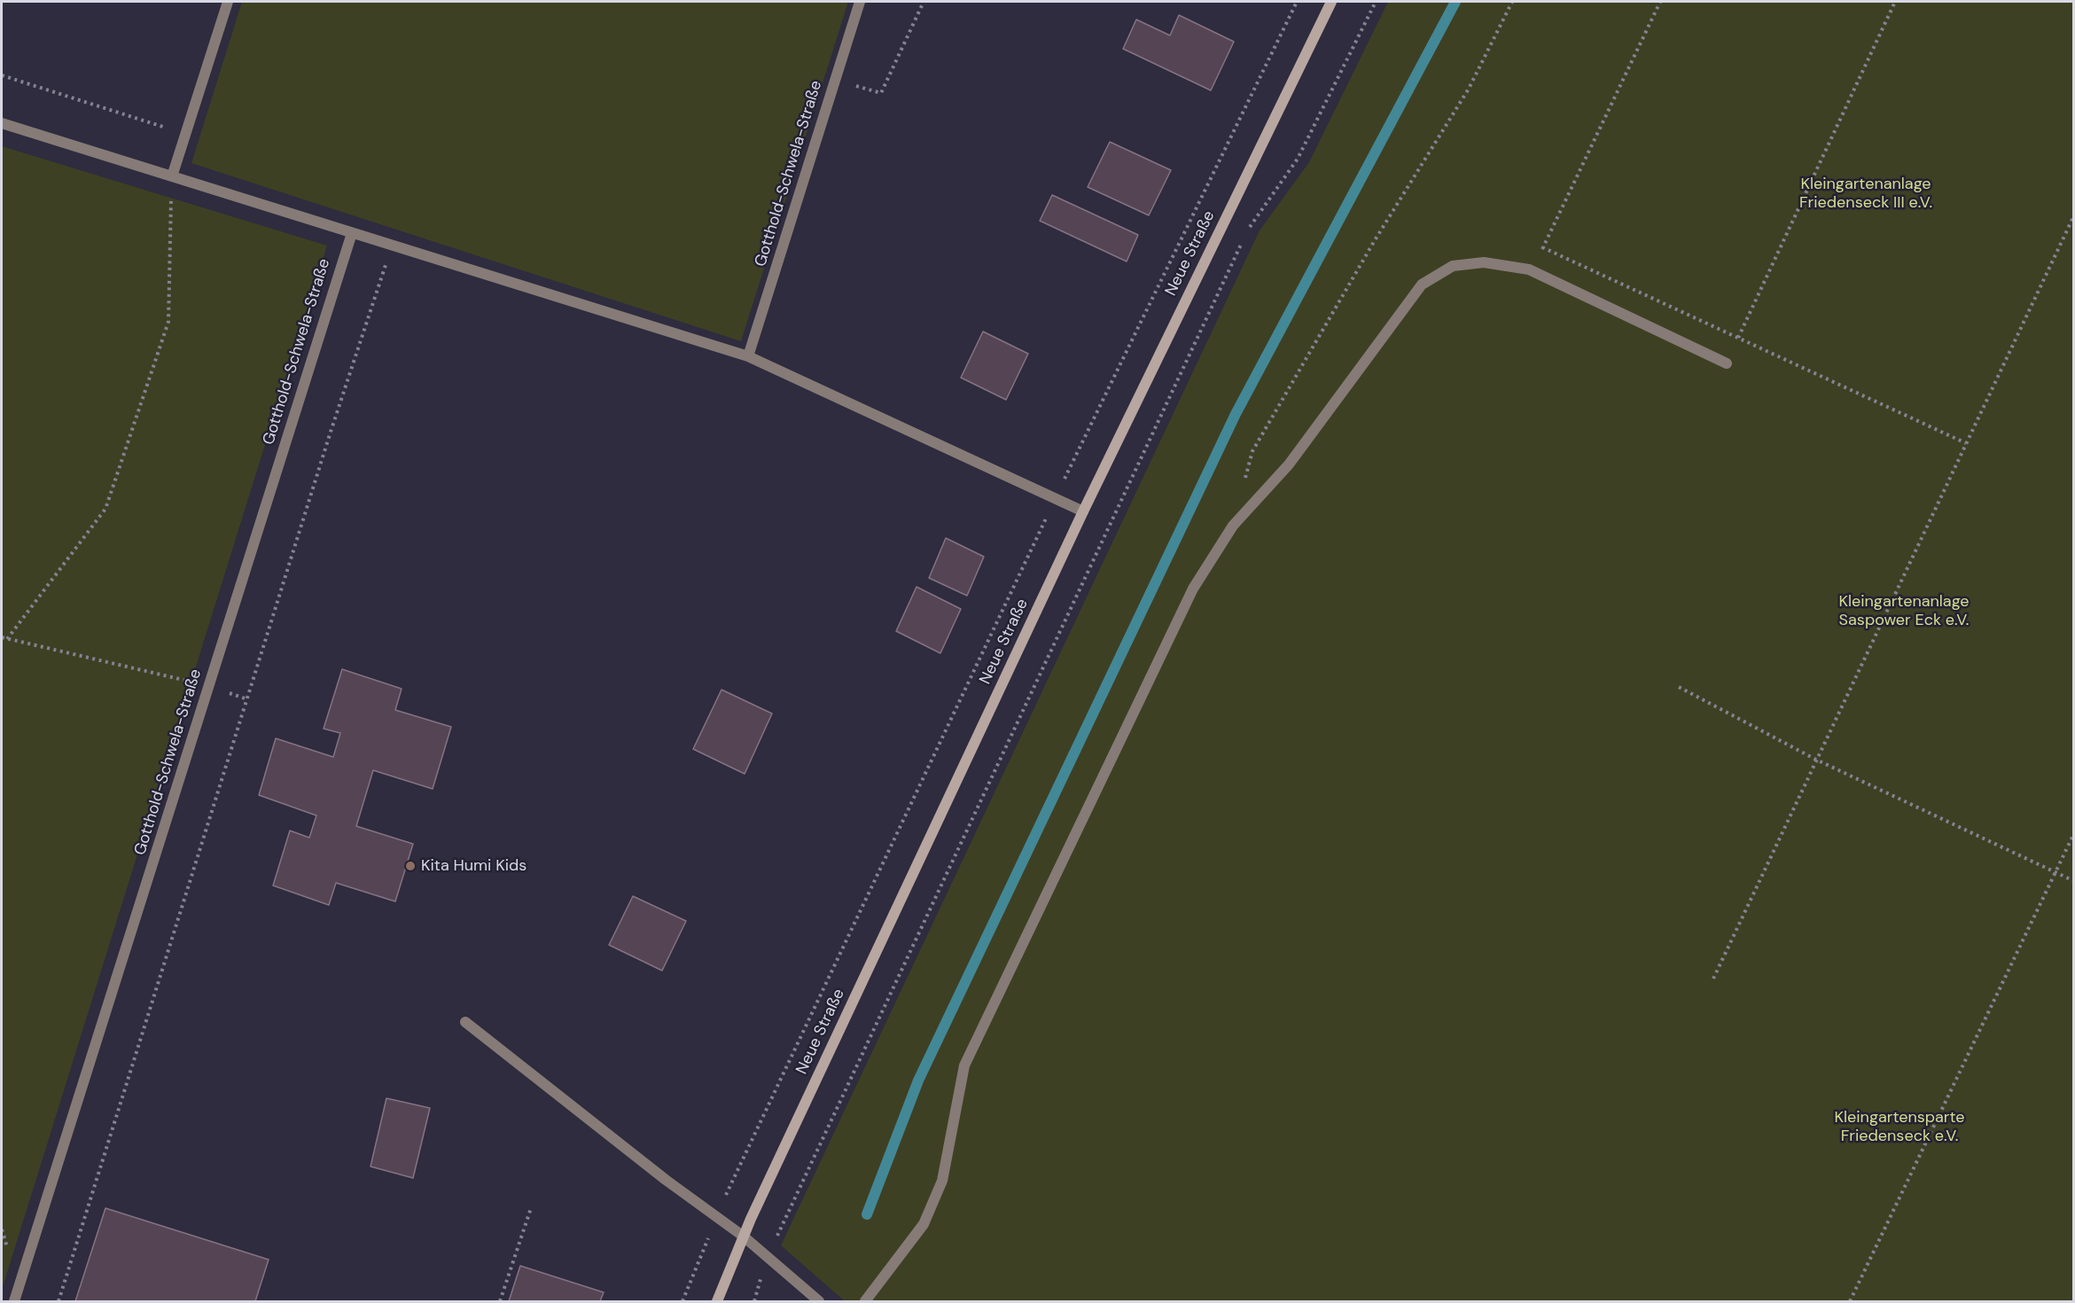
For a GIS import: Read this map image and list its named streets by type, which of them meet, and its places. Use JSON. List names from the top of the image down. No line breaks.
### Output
{"streets":{"street":["Gotthold-Schwela-Straße","Neue Straße"]},"parks":["Kleingartenanlage Friedenseck III e.V.","Kleingartenanlage Saspower Eck e.V.","Kleingartensparte Friedenseck e.V."],"places":["Kita Humi Kids"]}
